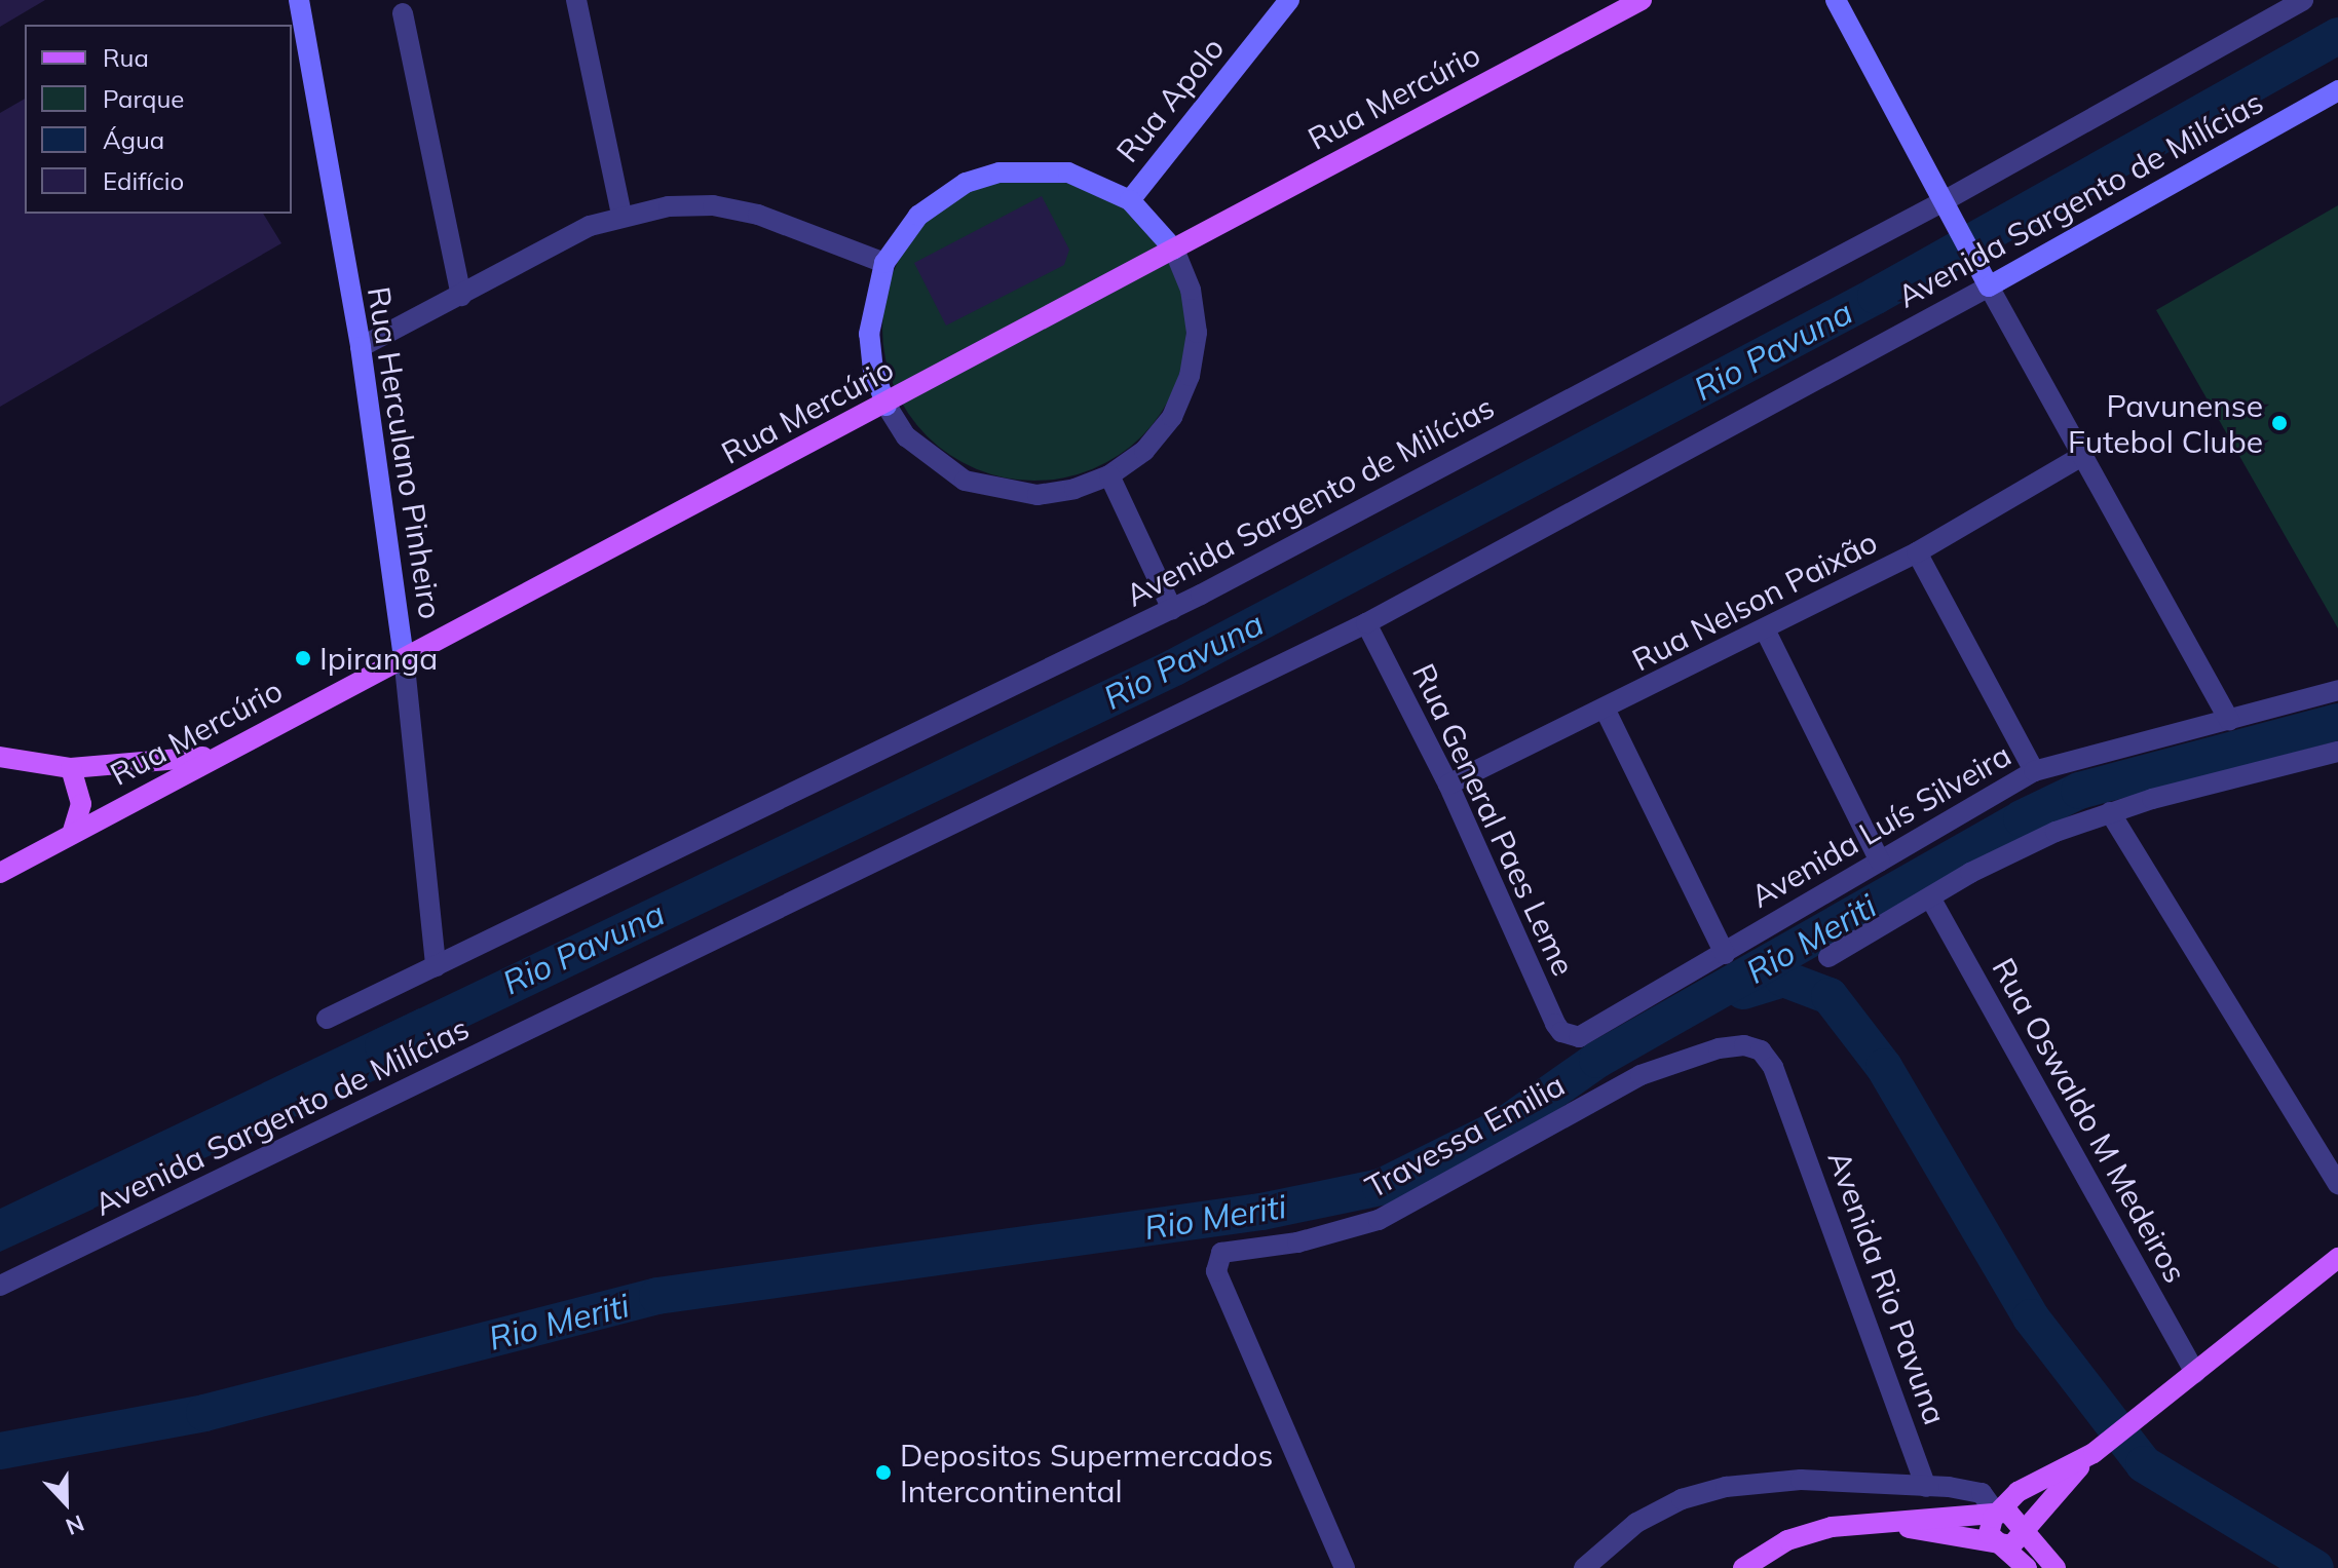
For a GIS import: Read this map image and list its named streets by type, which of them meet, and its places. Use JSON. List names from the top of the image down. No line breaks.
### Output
{"streets":{"main road":["Rua Mercúrio"],"street":["Rua Apolo","Avenida Sargento de Milícias","Rua Herculano Pinheiro","Rua Nelson Paixão","Rua General Paes Leme","Avenida Luís Silveira","Rua Oswaldo M Medeiros","Travessa Emilia","Avenida Rio Pavuna"]},"crossings":[["Rua Mercúrio","Rua Herculano Pinheiro"],["Avenida Sargento de Milícias","Rua Herculano Pinheiro"],["Avenida Sargento de Milícias","Rua General Paes Leme"],["Rua Nelson Paixão","Rua General Paes Leme"],["Rua General Paes Leme","Avenida Luís Silveira"],["Travessa Emilia","Avenida Rio Pavuna"]],"water":["Rio Pavuna","Rio Meriti"],"places":["Pavunense Futebol Clube","Ipiranga","Depositos Supermercados Intercontinental"],"legend":["Rua","Parque","Água","Edifício"],"north":"bottom"}
